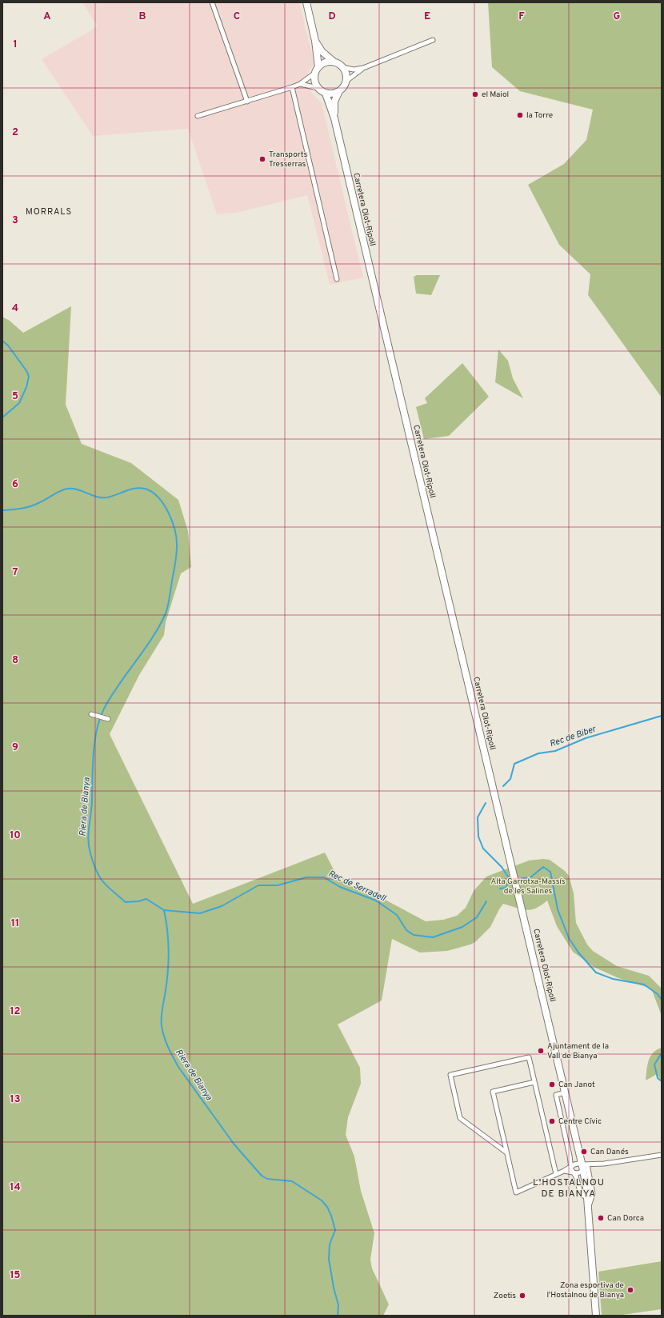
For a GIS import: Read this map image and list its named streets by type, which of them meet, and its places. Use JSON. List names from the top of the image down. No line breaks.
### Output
{"streets":{"main road":["Carretera Olot-Ripoll"]},"districts":["MORRALS","L'HOSTALNOU DE BIANYA"],"water":["Rec de Biber","Riera de Bianya","Rec de Serradell"],"parks":["Alta Garrotxa-Massís de les Salines"],"places":["el Maiol","la Torre","Transports Tresserras","Ajuntament de la Vall de Bianya","Can Janot","Centre Cívic","Can Danés","Can Dorca","Zona esportiva de l'Hostalnou de Bianya","Zoetis"],"grid":{"columns":["A","B","C","D","E","F","G"],"rows":["1","2","3","4","5","6","7","8","9","10","11","12","13","14","15"]}}
